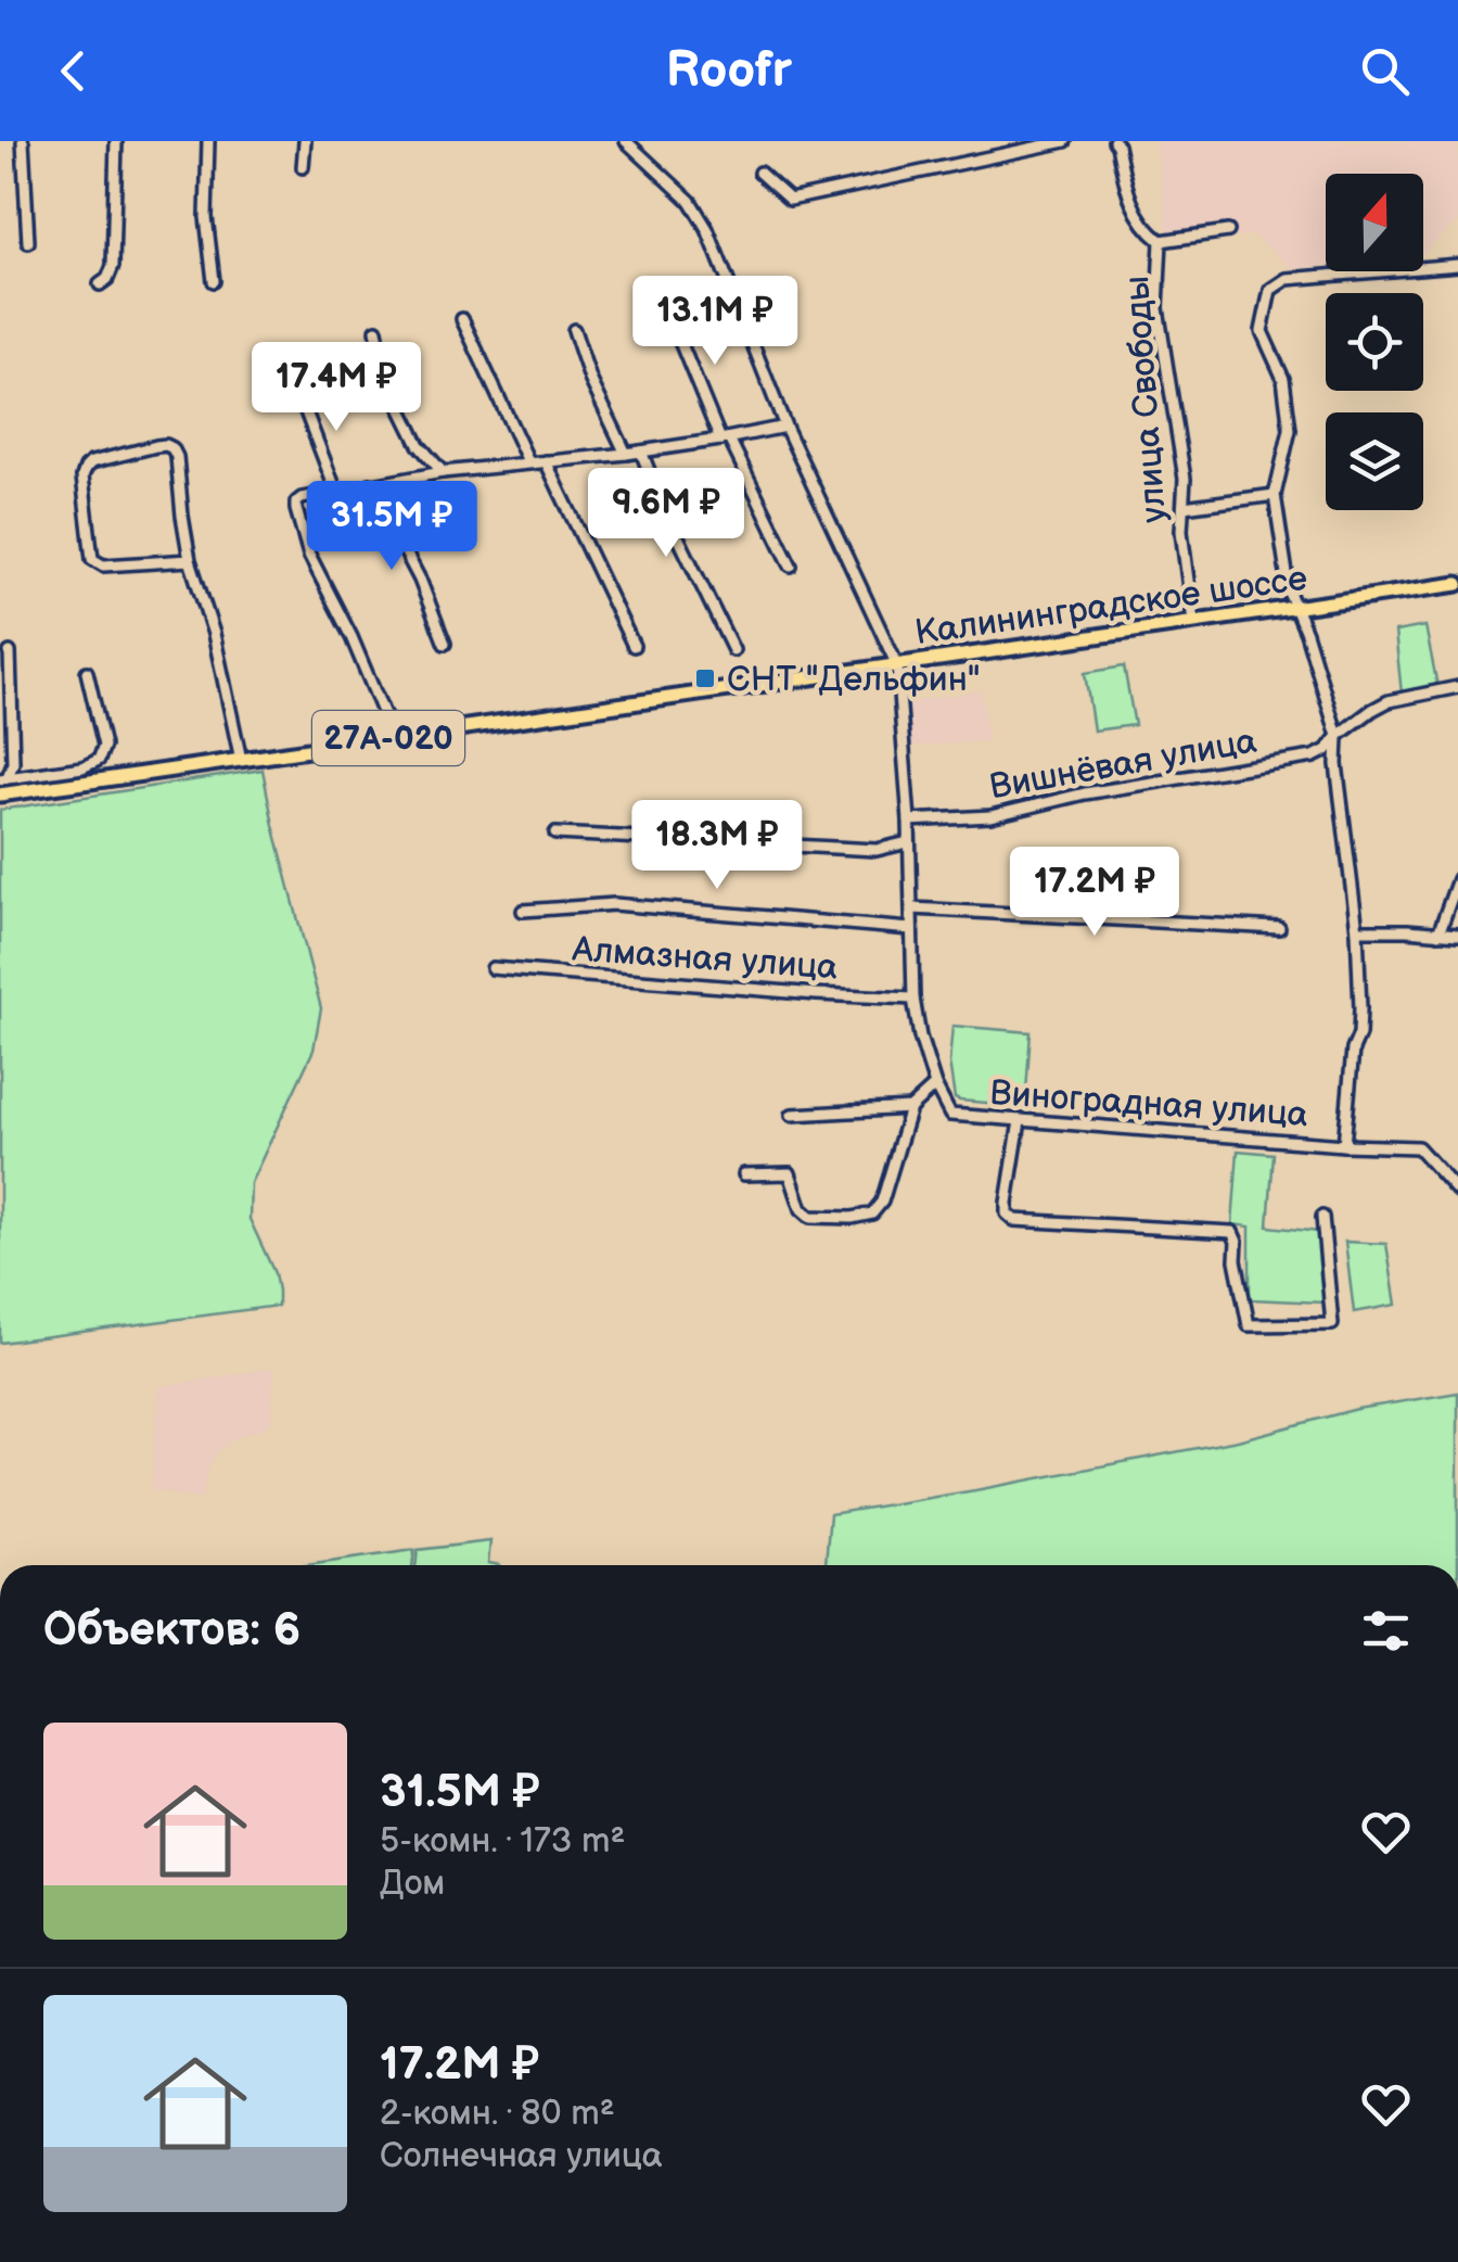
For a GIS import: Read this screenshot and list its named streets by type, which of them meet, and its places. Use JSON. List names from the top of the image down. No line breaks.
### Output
{"streets":{"main road":["Калининградское шоссе","27А-020"],"street":["улица Свободы","Вишнёвая улица","Алмазная улица","Виноградная улица"]},"crossings":[["улица Свободы","Калининградское шоссе"]],"places":{"transit":["СНТ \"Дельфин\""]},"north":"top","page":{"header":"Roofr","price":["13.1M ₽","17.4M ₽","9.6M ₽","31.5M ₽","18.3M ₽","17.2M ₽"],"heading":"Объектов: 6","list":[{"name":"31.5M ₽","note":"5-комн. · 173 m² · Дом"},{"name":"17.2M ₽","note":"2-комн. · 80 m² · Солнечная улица"}]}}
